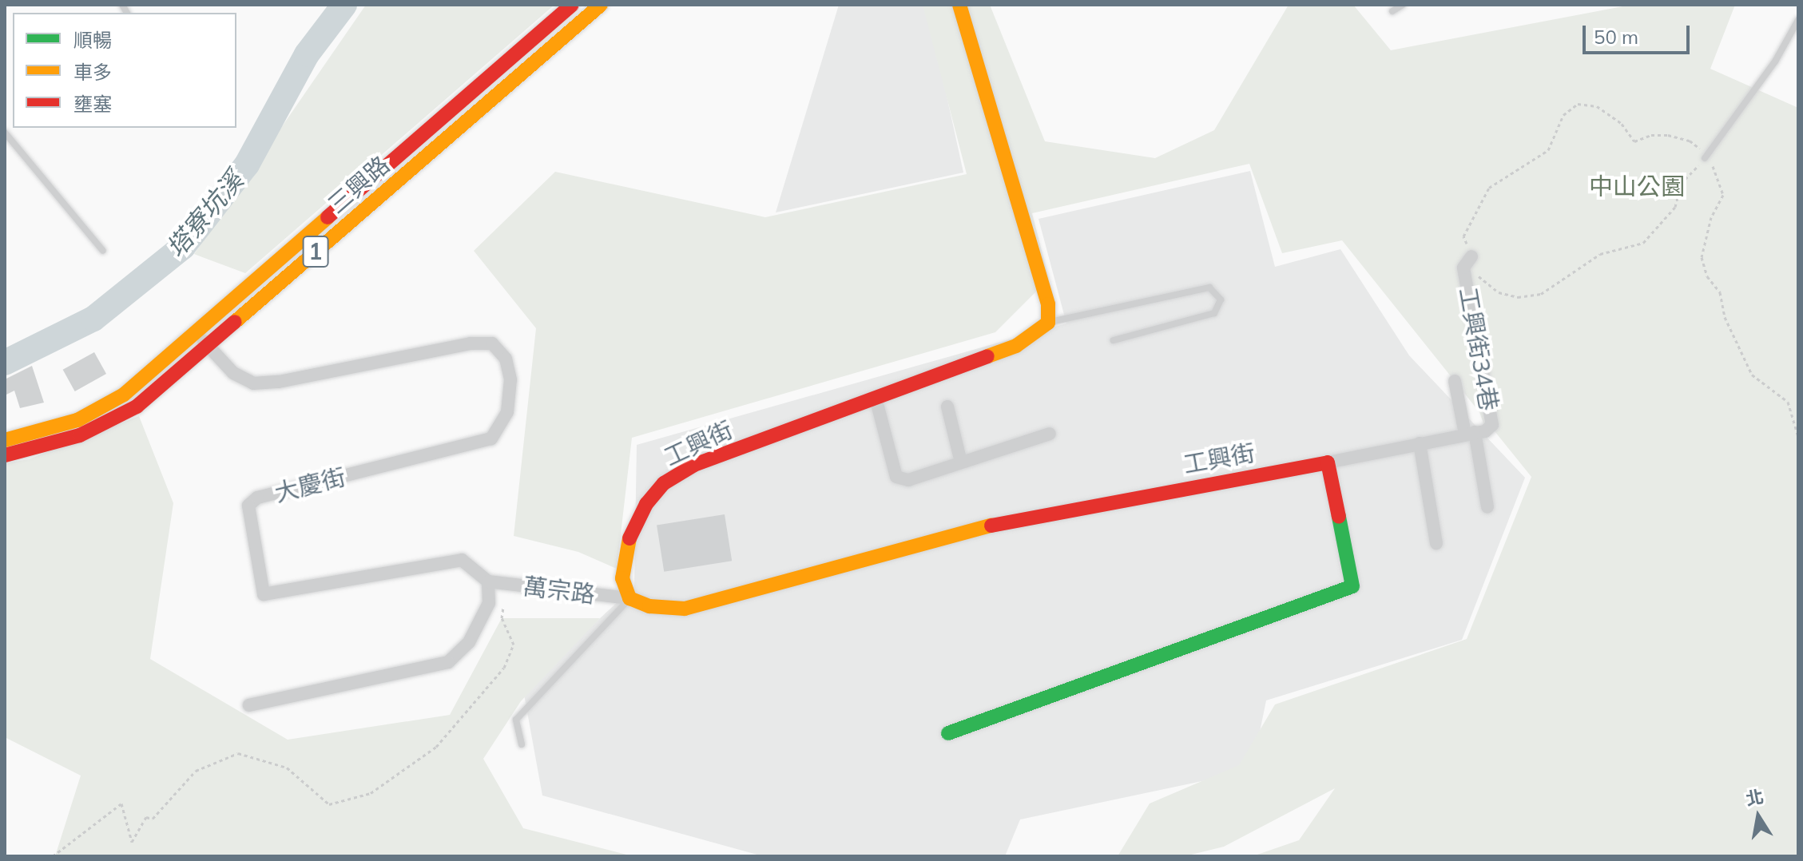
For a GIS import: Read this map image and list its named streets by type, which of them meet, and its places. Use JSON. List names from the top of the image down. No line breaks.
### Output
{"streets":{"street":["三興路","1","工興街34巷","工興街","大慶街","萬宗路"]},"crossings":[["三興路","大慶街"],["工興街34巷","工興街"],["工興街","萬宗路"],["大慶街","萬宗路"]],"water":["塔寮坑溪"],"parks":["中山公園"],"legend":["順暢","車多","壅塞"],"scale_bar":"50 m","north":"top"}
